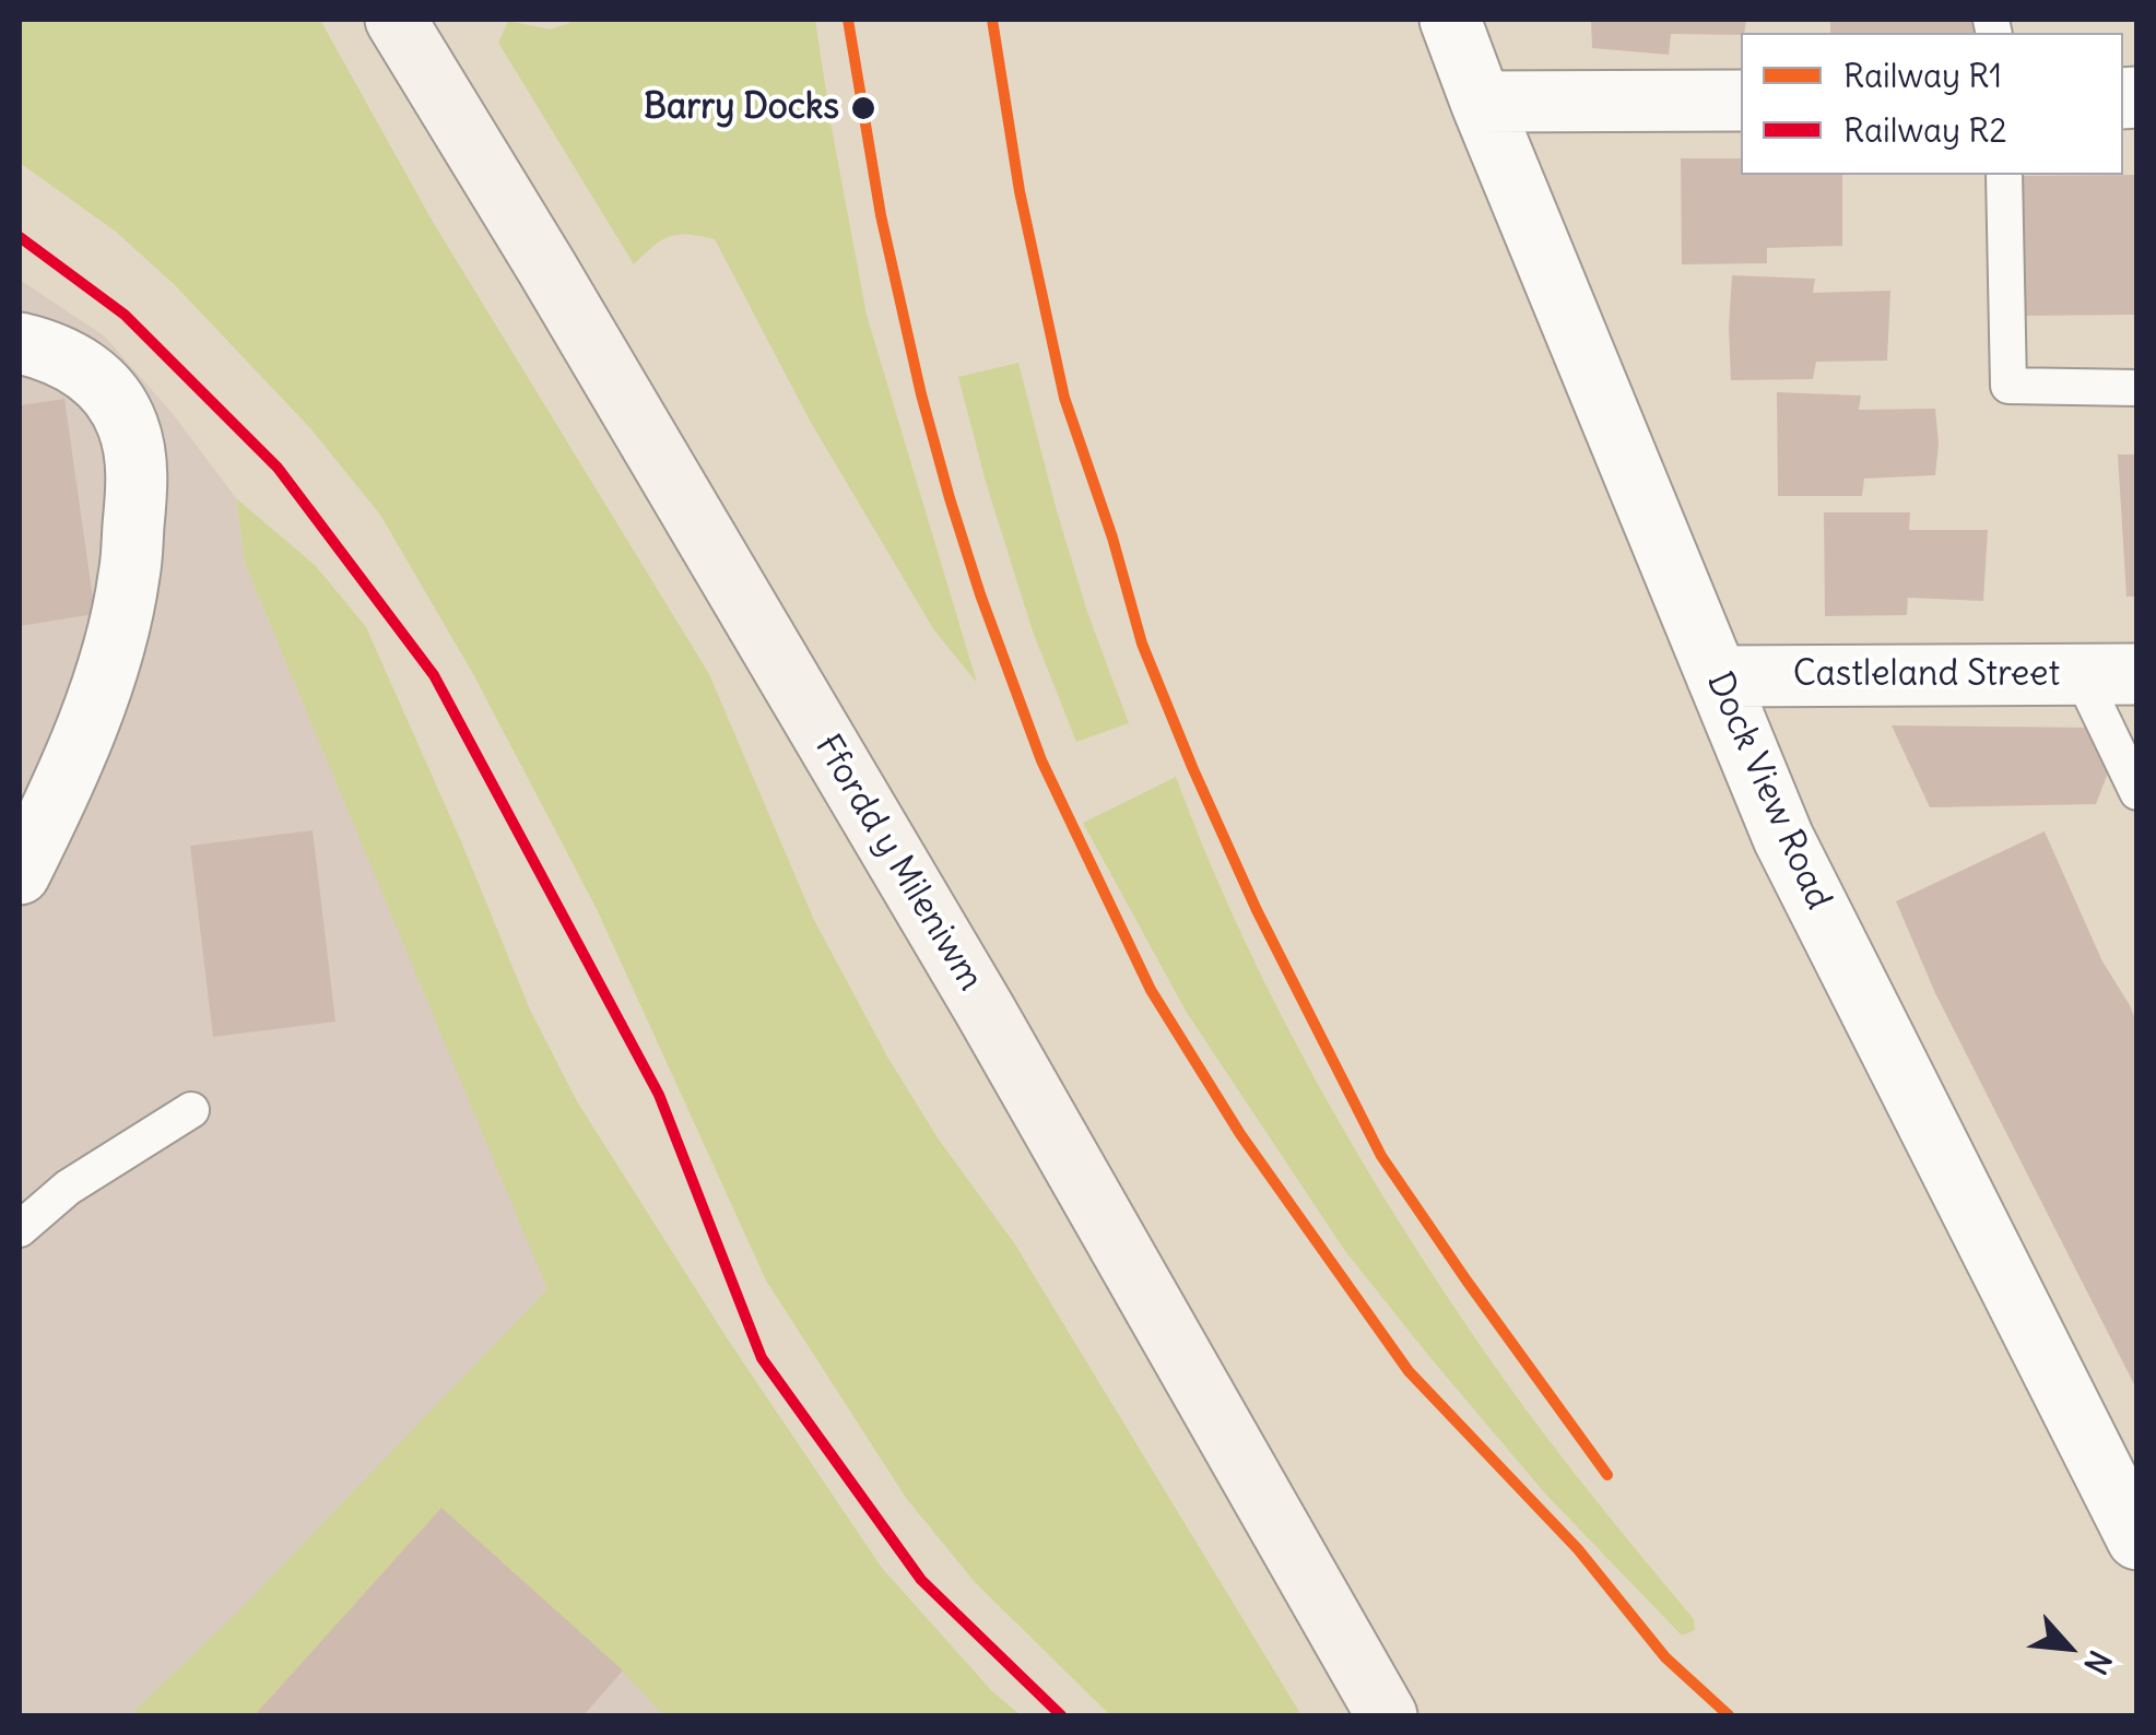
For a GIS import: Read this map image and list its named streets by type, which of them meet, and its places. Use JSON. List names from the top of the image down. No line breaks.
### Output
{"streets":{"street":["Castleland Street","Dock View Road","Ffordd y Mileniwm"]},"crossings":[["Castleland Street","Dock View Road"]],"places":["Barry Docks"],"lines":["rail line R1","rail line R2"],"legend":["Railway R1","Railway R2"],"north":"bottom right"}
